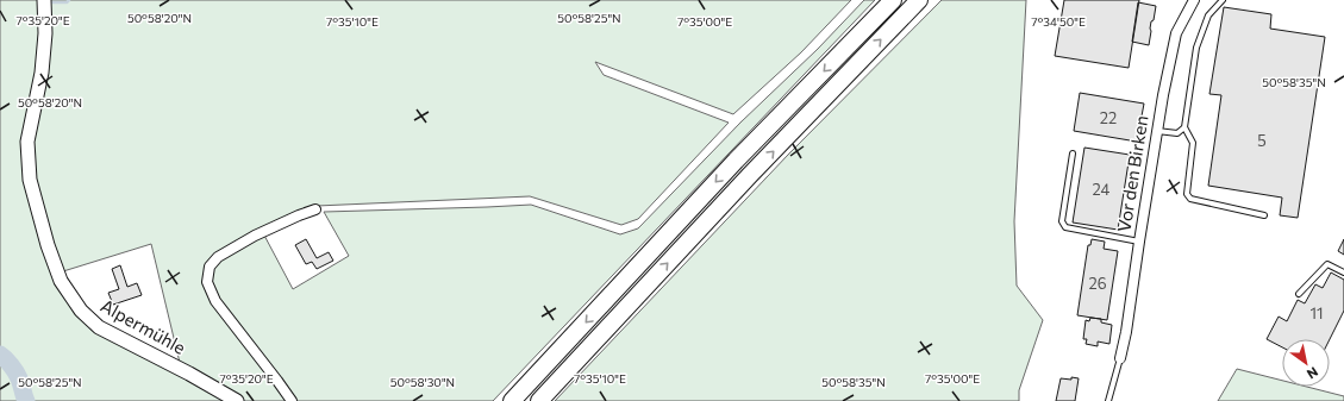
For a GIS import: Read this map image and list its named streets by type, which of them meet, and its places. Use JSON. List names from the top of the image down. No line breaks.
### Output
{"streets":{"main road":["Alpermühle"],"street":["Vor den Birken"]},"house_numbers":["22","5","24","26","11"],"north":"bottom right","coordinates":["50°58'25\"N","50°58'20\"N","7°35'20\"E","7°35'10\"E","7°35'00\"E","7°34'50\"E","50°58'35\"N","50°58'30\"N"]}
